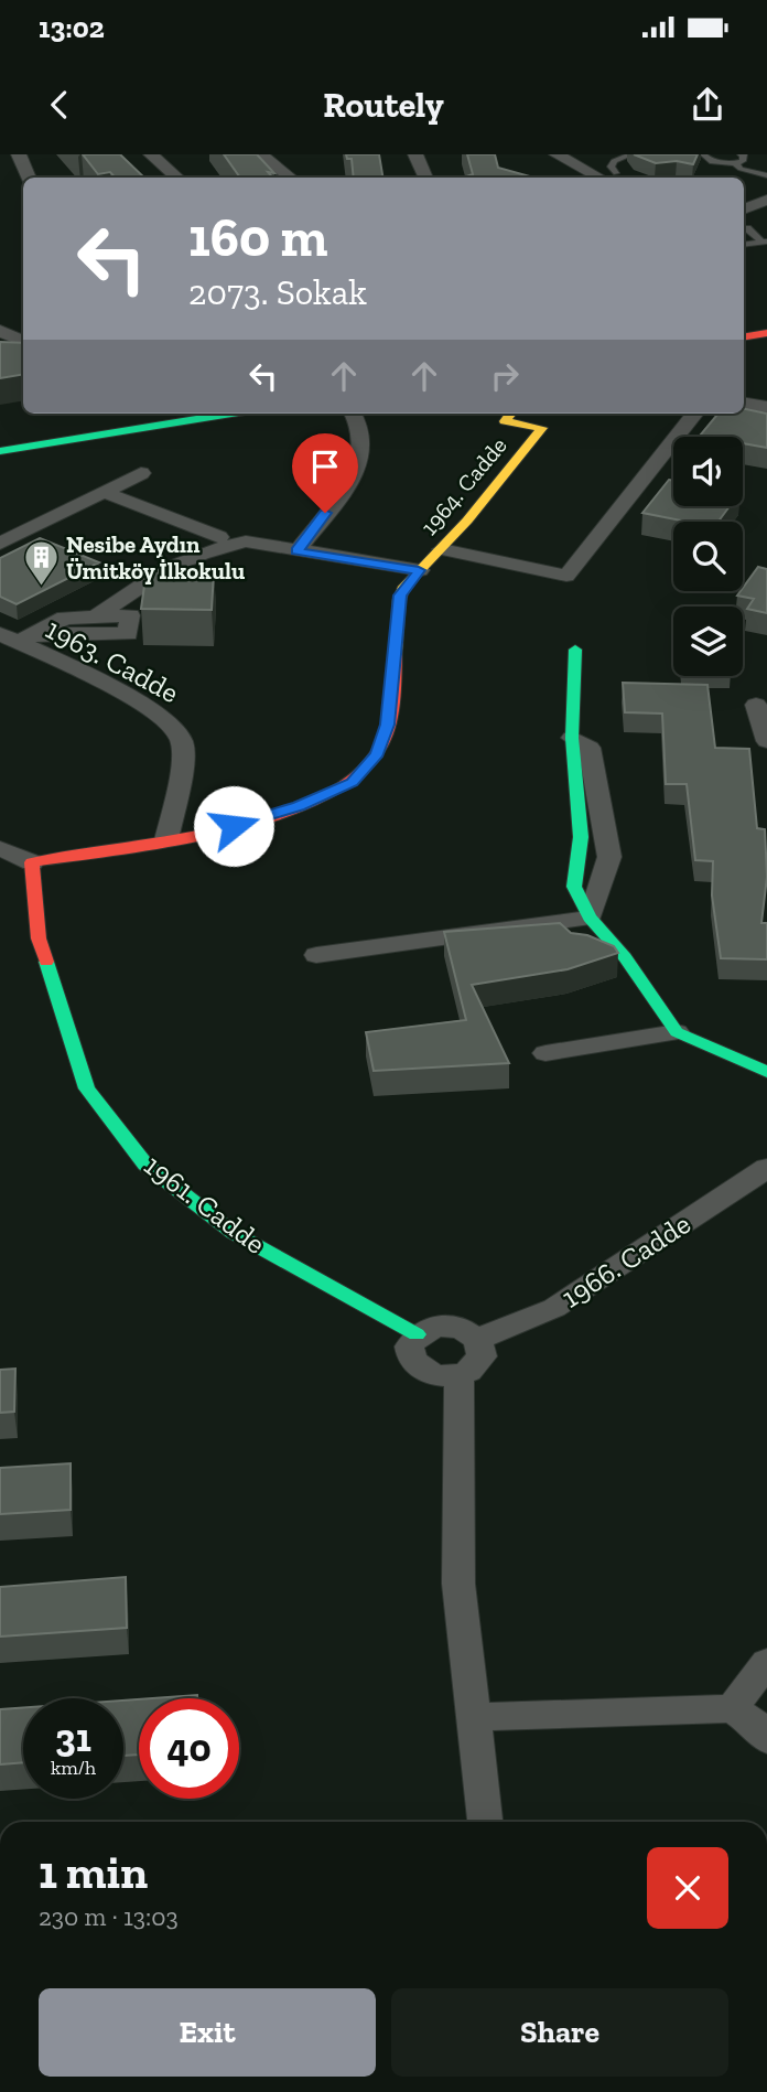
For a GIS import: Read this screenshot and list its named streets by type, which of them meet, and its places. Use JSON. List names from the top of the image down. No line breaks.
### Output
{"streets":{"street":["1964. Cadde","1963. Cadde","1961. Cadde","1966. Cadde"]},"crossings":[["1964. Cadde","1963. Cadde"],["1964. Cadde","1961. Cadde"],["1961. Cadde","1966. Cadde"]],"places":{"building":["Nesibe Aydın Ümitköy İlkokulu"]},"page":{"status":"13:02","header":"Routely","turn":["160 m","2073. Sokak"],"speed":"31 km/h","limit":"40","heading":["1 min","230 m · 13:03"],"buttons":["Exit","Share"]}}
